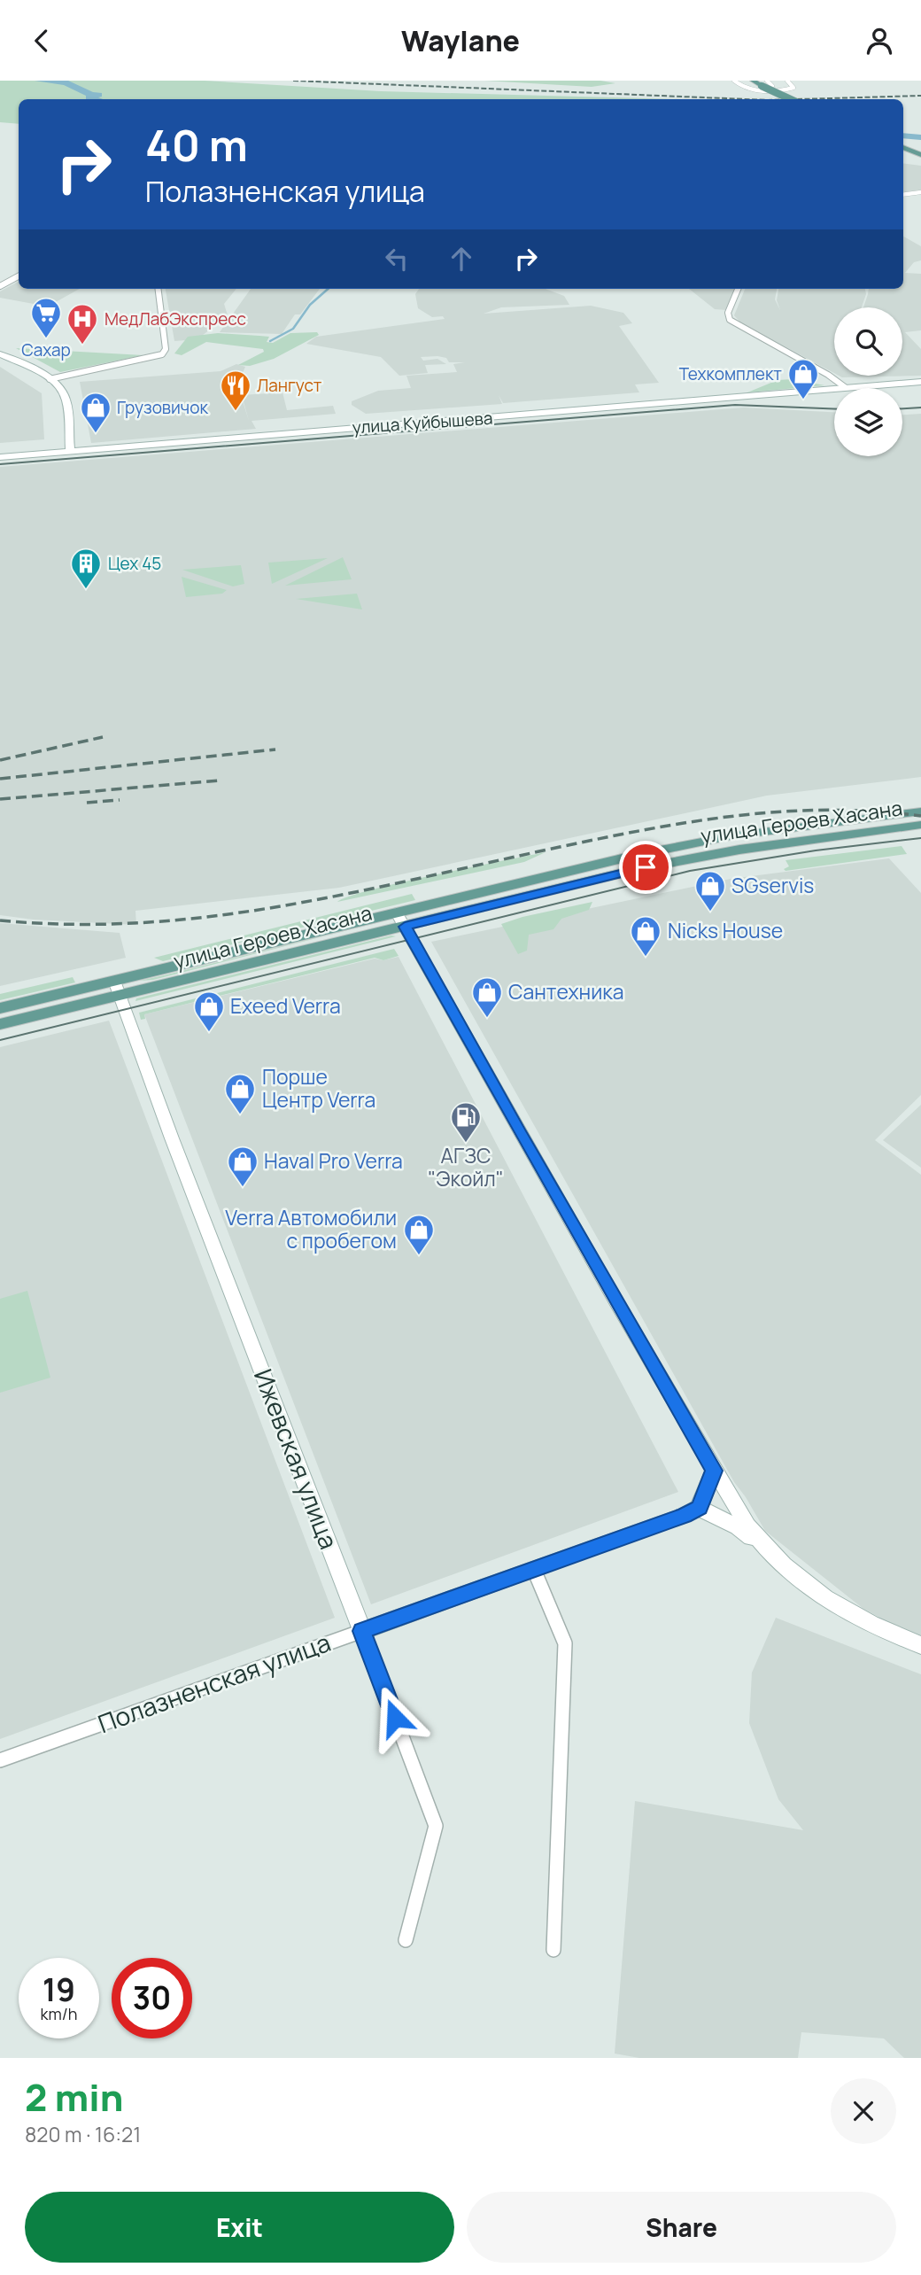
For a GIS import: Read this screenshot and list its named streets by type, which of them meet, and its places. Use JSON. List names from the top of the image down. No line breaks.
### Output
{"streets":{"main road":["улица Героев Хасана"],"street":["улица Куйбышева","Ижевская улица","Полазненская улица"]},"crossings":[["улица Героев Хасана","Ижевская улица"],["Ижевская улица","Полазненская улица"]],"places":{"supermarket":["Сахар"],"hospital":["МедЛабЭкспресс"],"shop":["Техкомплект","Грузовичок","SGservis","Nicks House","Сантехника","Exeed Verra","Порше Центр Verra","Haval Pro Verra","Verra Автомобили с пробегом"],"restaurant":["Лангуст"],"building":["Цех 45"],"fuel station":["АГЗС \"Экойл\""]},"page":{"header":"Waylane","turn":["40 m","Полазненская улица"],"speed":"19 km/h","limit":"30","heading":["2 min","820 m · 16:21"],"buttons":["Exit","Share"]}}
